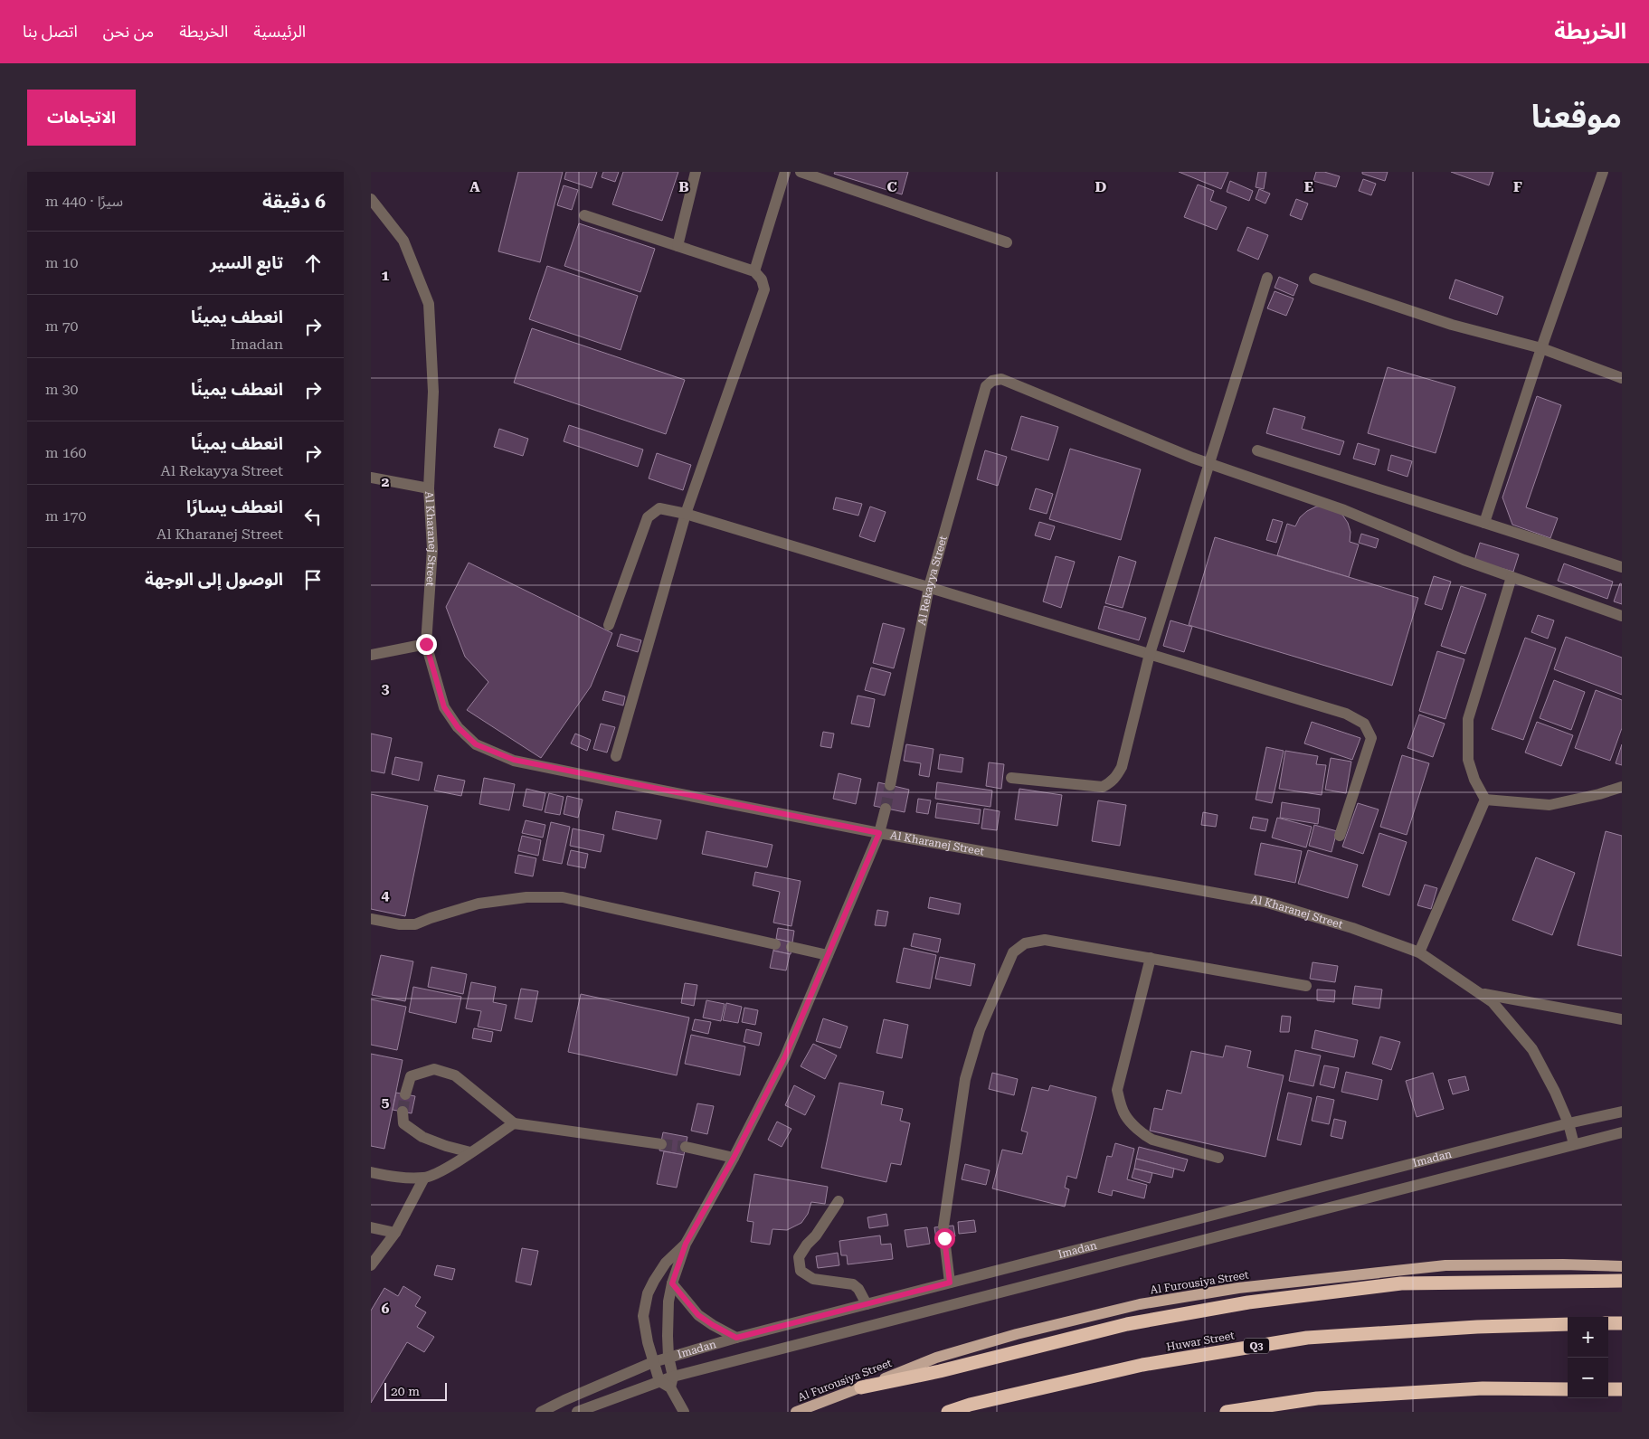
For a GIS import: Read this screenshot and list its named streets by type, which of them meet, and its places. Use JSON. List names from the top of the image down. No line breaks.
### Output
{"streets":{"highway":["Huwar Street","Q3"],"main road":["Al Furousiya Street"],"street":["Al Kharanej Street","Al Rekayya Street","Imadan"]},"crossings":[["Al Kharanej Street","Imadan"]],"scale_bar":"20 m","page":{"header":"الخريطة","nav":["الرئيسية","الخريطة","من نحن","اتصل بنا"],"title":"موقعنا","buttons":"الاتجاهات","heading":["6 دقيقة","سيرًا · 440 m"],"list":[["تابع السير","10 m"],["انعطف يمينًا","Imadan","70 m"],["انعطف يمينًا","30 m"],["انعطف يمينًا","Al Rekayya Street","160 m"],["انعطف يسارًا","Al Kharanej Street","170 m"],"الوصول إلى الوجهة"],"map_buttons":["+","−"],"scale":"20 m"},"grid":{"columns":["A","B","C","D","E","F"],"rows":["1","2","3","4","5","6"]}}
